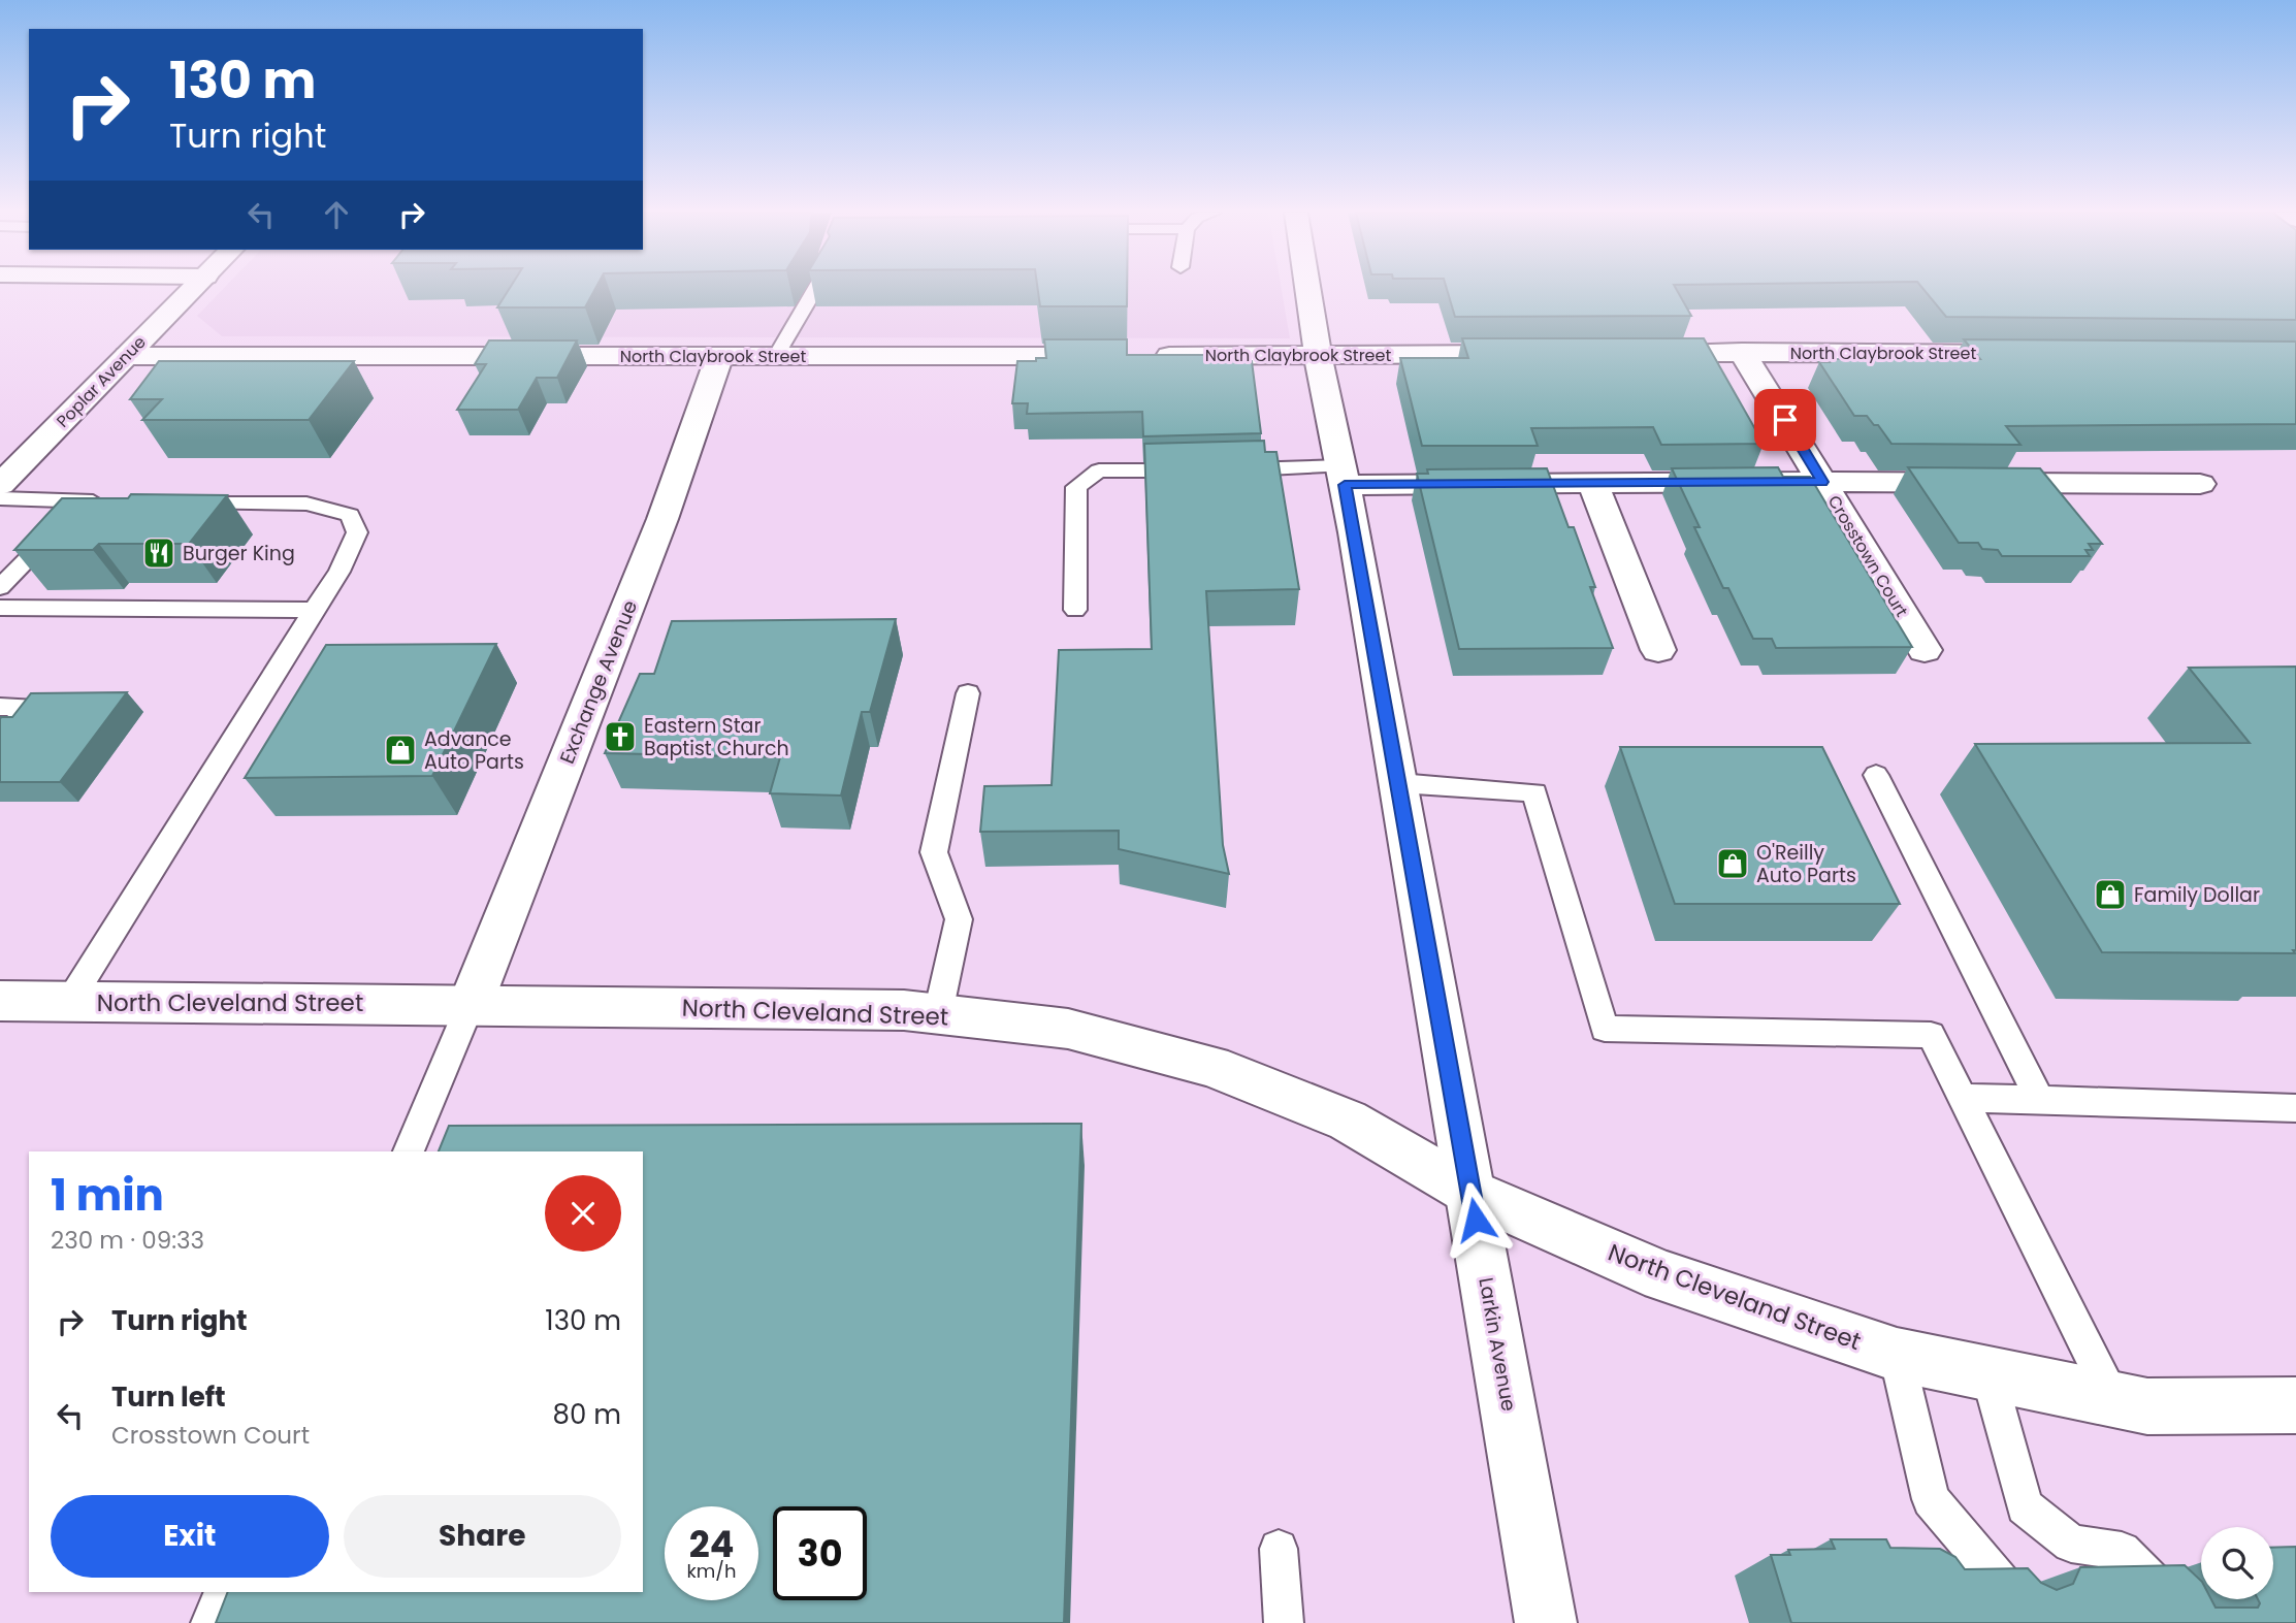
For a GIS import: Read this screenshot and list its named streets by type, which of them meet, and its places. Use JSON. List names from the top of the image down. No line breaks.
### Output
{"streets":{"street":["North Claybrook Street","Poplar Avenue","Crosstown Court","Exchange Avenue","North Cleveland Street","Larkin Avenue"]},"crossings":[["North Claybrook Street","Poplar Avenue"],["North Claybrook Street","Crosstown Court"],["North Claybrook Street","Exchange Avenue"],["North Claybrook Street","Larkin Avenue"],["Exchange Avenue","North Cleveland Street"],["North Cleveland Street","Larkin Avenue"]],"places":{"restaurant":["Burger King"],"church":["Eastern Star Baptist Church"],"shop":["Advance Auto Parts","O'Reilly Auto Parts","Family Dollar"]},"page":{"turn":["130 m","Turn right"],"heading":["1 min","230 m · 09:33"],"list":[{"name":"Turn right","value":"130 m"},{"name":"Turn left","note":"Crosstown Court","value":"80 m"}],"buttons":["Exit","Share"],"speed":"24 km/h","limit":"30"}}
